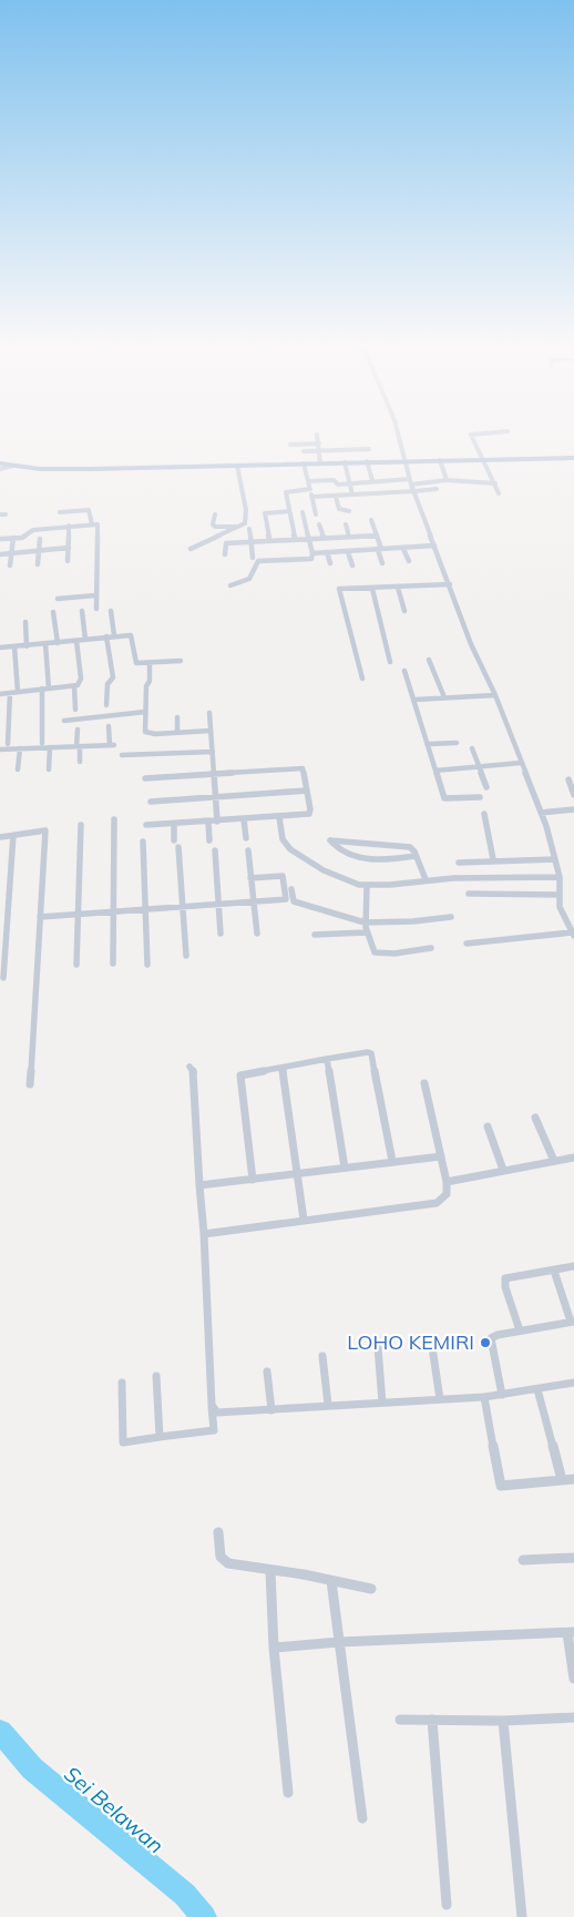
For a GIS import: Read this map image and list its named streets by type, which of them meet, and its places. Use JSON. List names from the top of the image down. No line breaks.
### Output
{"water":["Sei Belawan"],"places":["LOHO KEMIRI"]}
